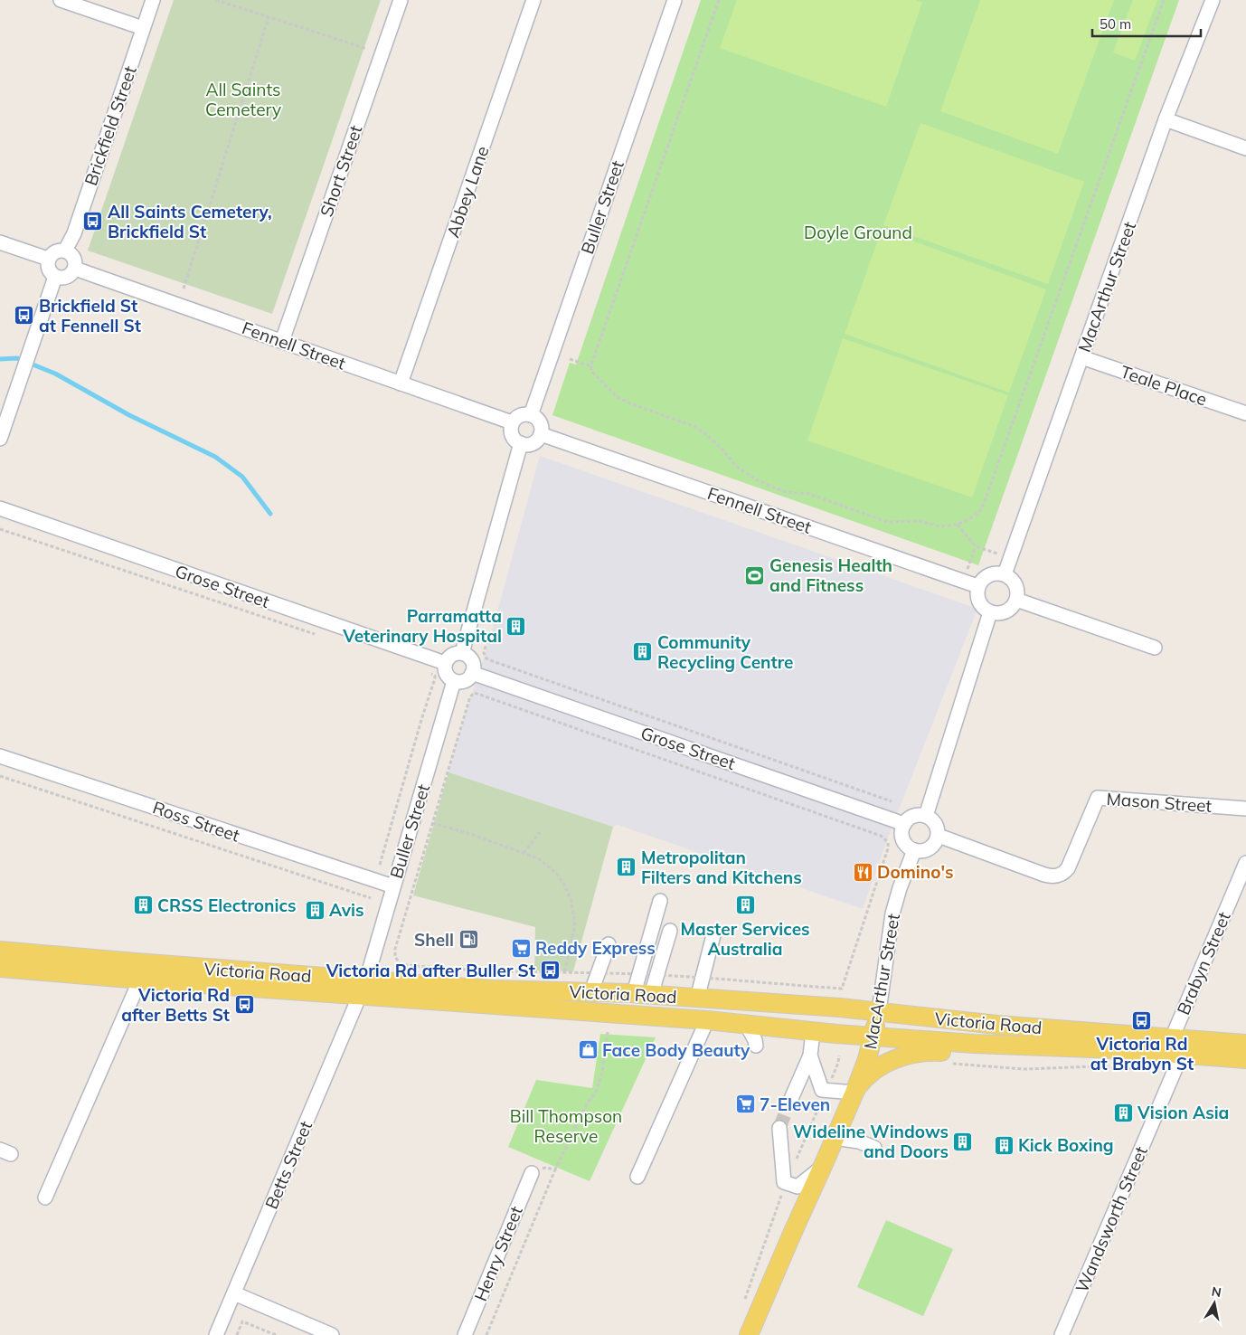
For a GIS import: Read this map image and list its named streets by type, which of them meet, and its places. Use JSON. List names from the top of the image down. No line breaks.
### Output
{"streets":{"main road":["MacArthur Street","Victoria Road"],"street":["Brickfield Street","Short Street","Abbey Lane","Buller Street","Fennell Street","Teale Place","Grose Street","Mason Street","Ross Street","Brabyn Street","Betts Street","Wandsworth Street","Henry Street"]},"crossings":[["Brickfield Street","Fennell Street"],["Short Street","Fennell Street"],["Abbey Lane","Fennell Street"],["Buller Street","Fennell Street"],["Buller Street","Grose Street"],["Buller Street","Ross Street"],["Buller Street","Victoria Road"],["Buller Street","Betts Street"],["MacArthur Street","Fennell Street"],["MacArthur Street","Teale Place"],["MacArthur Street","Grose Street"],["MacArthur Street","Mason Street"],["MacArthur Street","Victoria Road"],["Grose Street","Mason Street"],["Brabyn Street","Victoria Road"],["Victoria Road","Betts Street"],["Victoria Road","Wandsworth Street"]],"parks":["All Saints Cemetery","Doyle Ground","Bill Thompson Reserve"],"places":{"bus stop":["All Saints Cemetery, Brickfield St","Brickfield St at Fennell St","Victoria Rd after Buller St","Victoria Rd after Betts St","Victoria Rd at Brabyn St"],"sports":["Genesis Health and Fitness"],"building":["Parramatta Veterinary Hospital","Community Recycling Centre","Metropolitan Filters and Kitchens","CRSS Electronics","Master Services Australia","Avis","Vision Asia","Wideline Windows and Doors","Kick Boxing"],"restaurant":["Domino's"],"fuel station":["Shell"],"supermarket":["Reddy Express","7-Eleven"],"shop":["Face Body Beauty"]},"scale_bar":"50 m","north":"top"}
